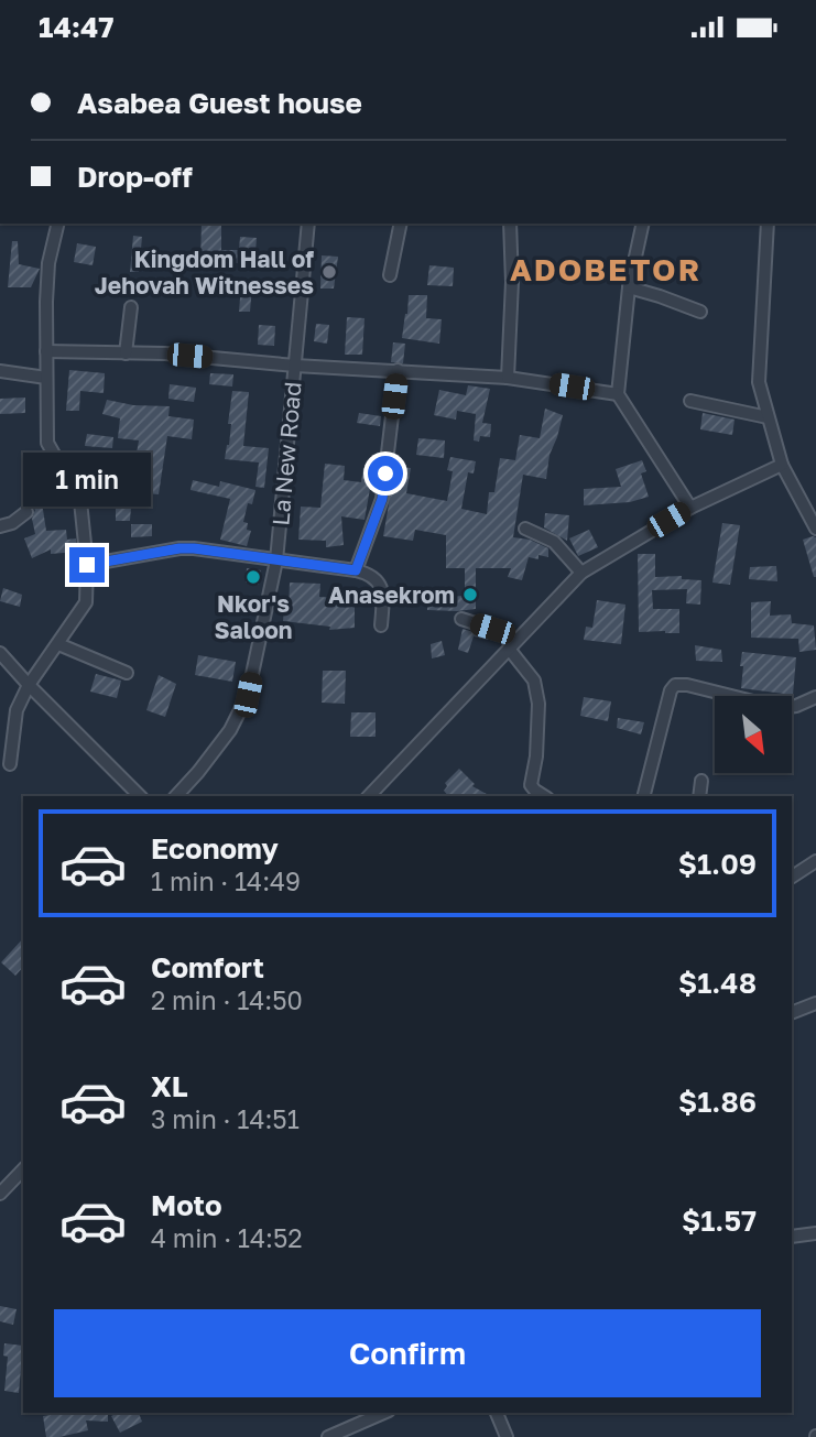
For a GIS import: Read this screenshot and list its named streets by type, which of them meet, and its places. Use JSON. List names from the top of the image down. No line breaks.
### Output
{"streets":{"street":["La New Road"]},"districts":["ADOBETOR"],"places":["Kingdom Hall of Jehovah Witnesses","Nkor's Saloon","Anasekrom"],"north":"bottom right","page":{"status":"14:47","banner":["Asabea Guest house","Drop-off"],"bubble":"1 min","list":[{"name":"Economy","note":"1 min · 14:49","value":"$1.09"},{"name":"Comfort","note":"2 min · 14:50","value":"$1.48"},{"name":"XL","note":"3 min · 14:51","value":"$1.86"},{"name":"Moto","note":"4 min · 14:52","value":"$1.57"}],"buttons":"Confirm"}}
